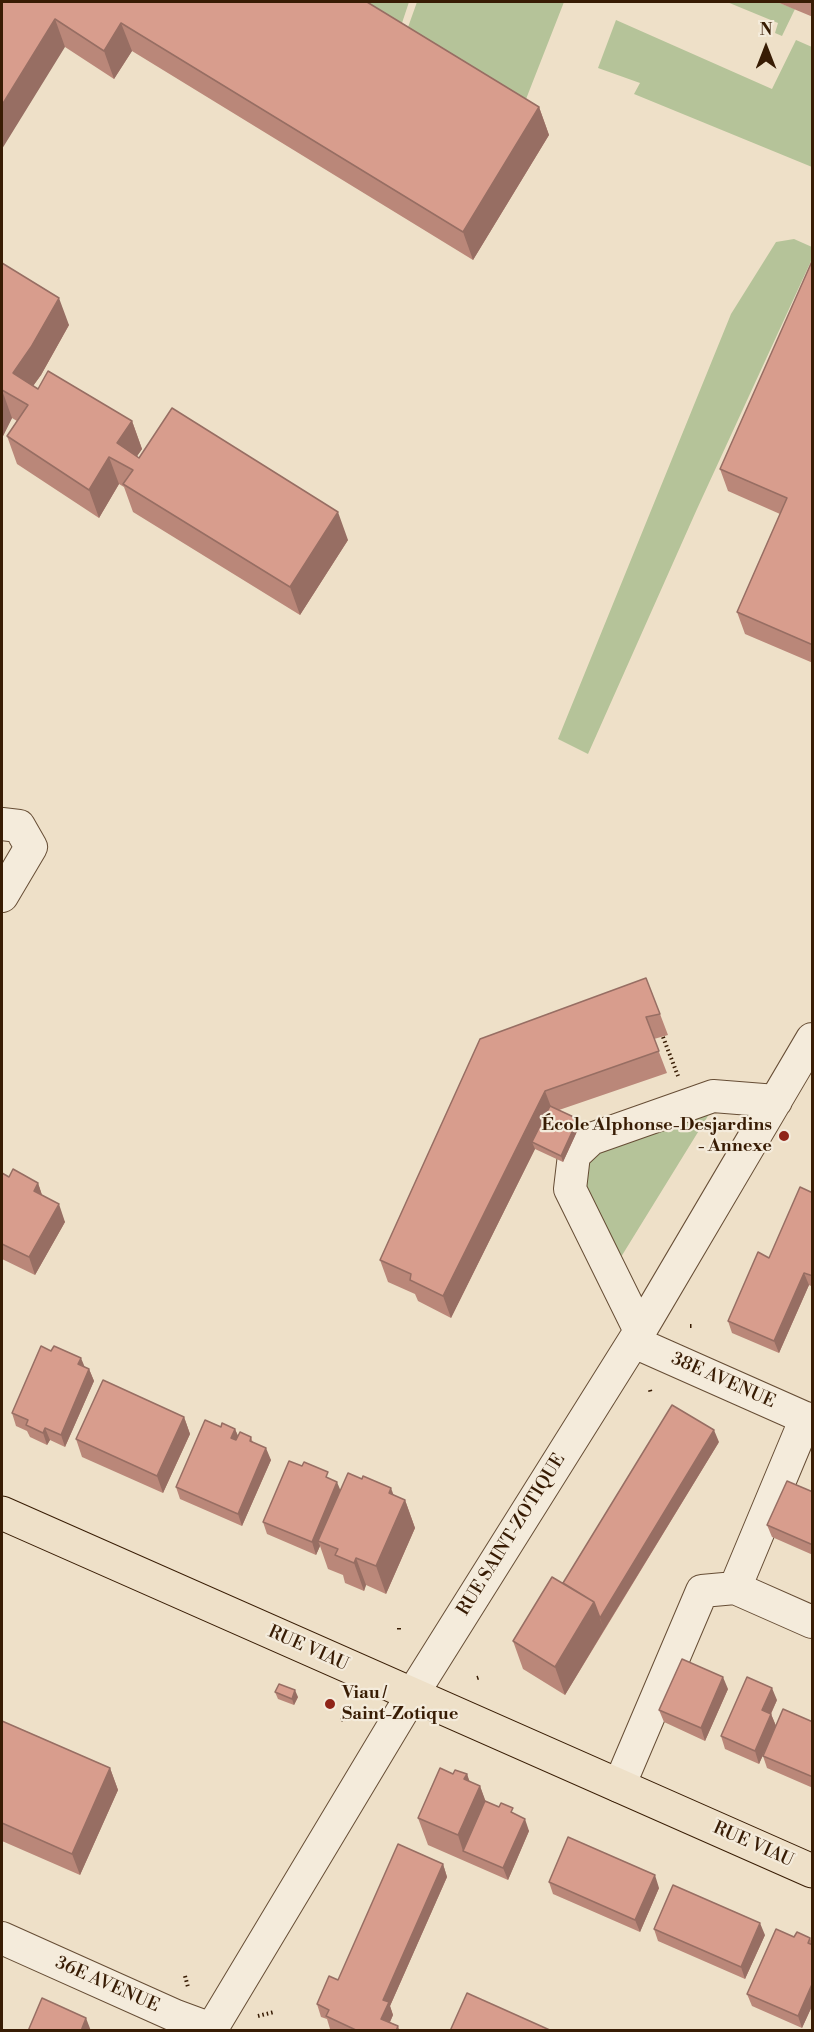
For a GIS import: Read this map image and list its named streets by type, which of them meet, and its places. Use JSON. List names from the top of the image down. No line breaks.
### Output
{"streets":{"main road":["RUE VIAU"],"street":["38E AVENUE","RUE SAINT-ZOTIQUE","36E AVENUE"]},"crossings":[["38E AVENUE","RUE SAINT-ZOTIQUE"],["RUE SAINT-ZOTIQUE","RUE VIAU"],["RUE SAINT-ZOTIQUE","36E AVENUE"]],"places":["École Alphonse-Desjardins - Annexe","Viau / Saint-Zotique"],"north":"top"}
